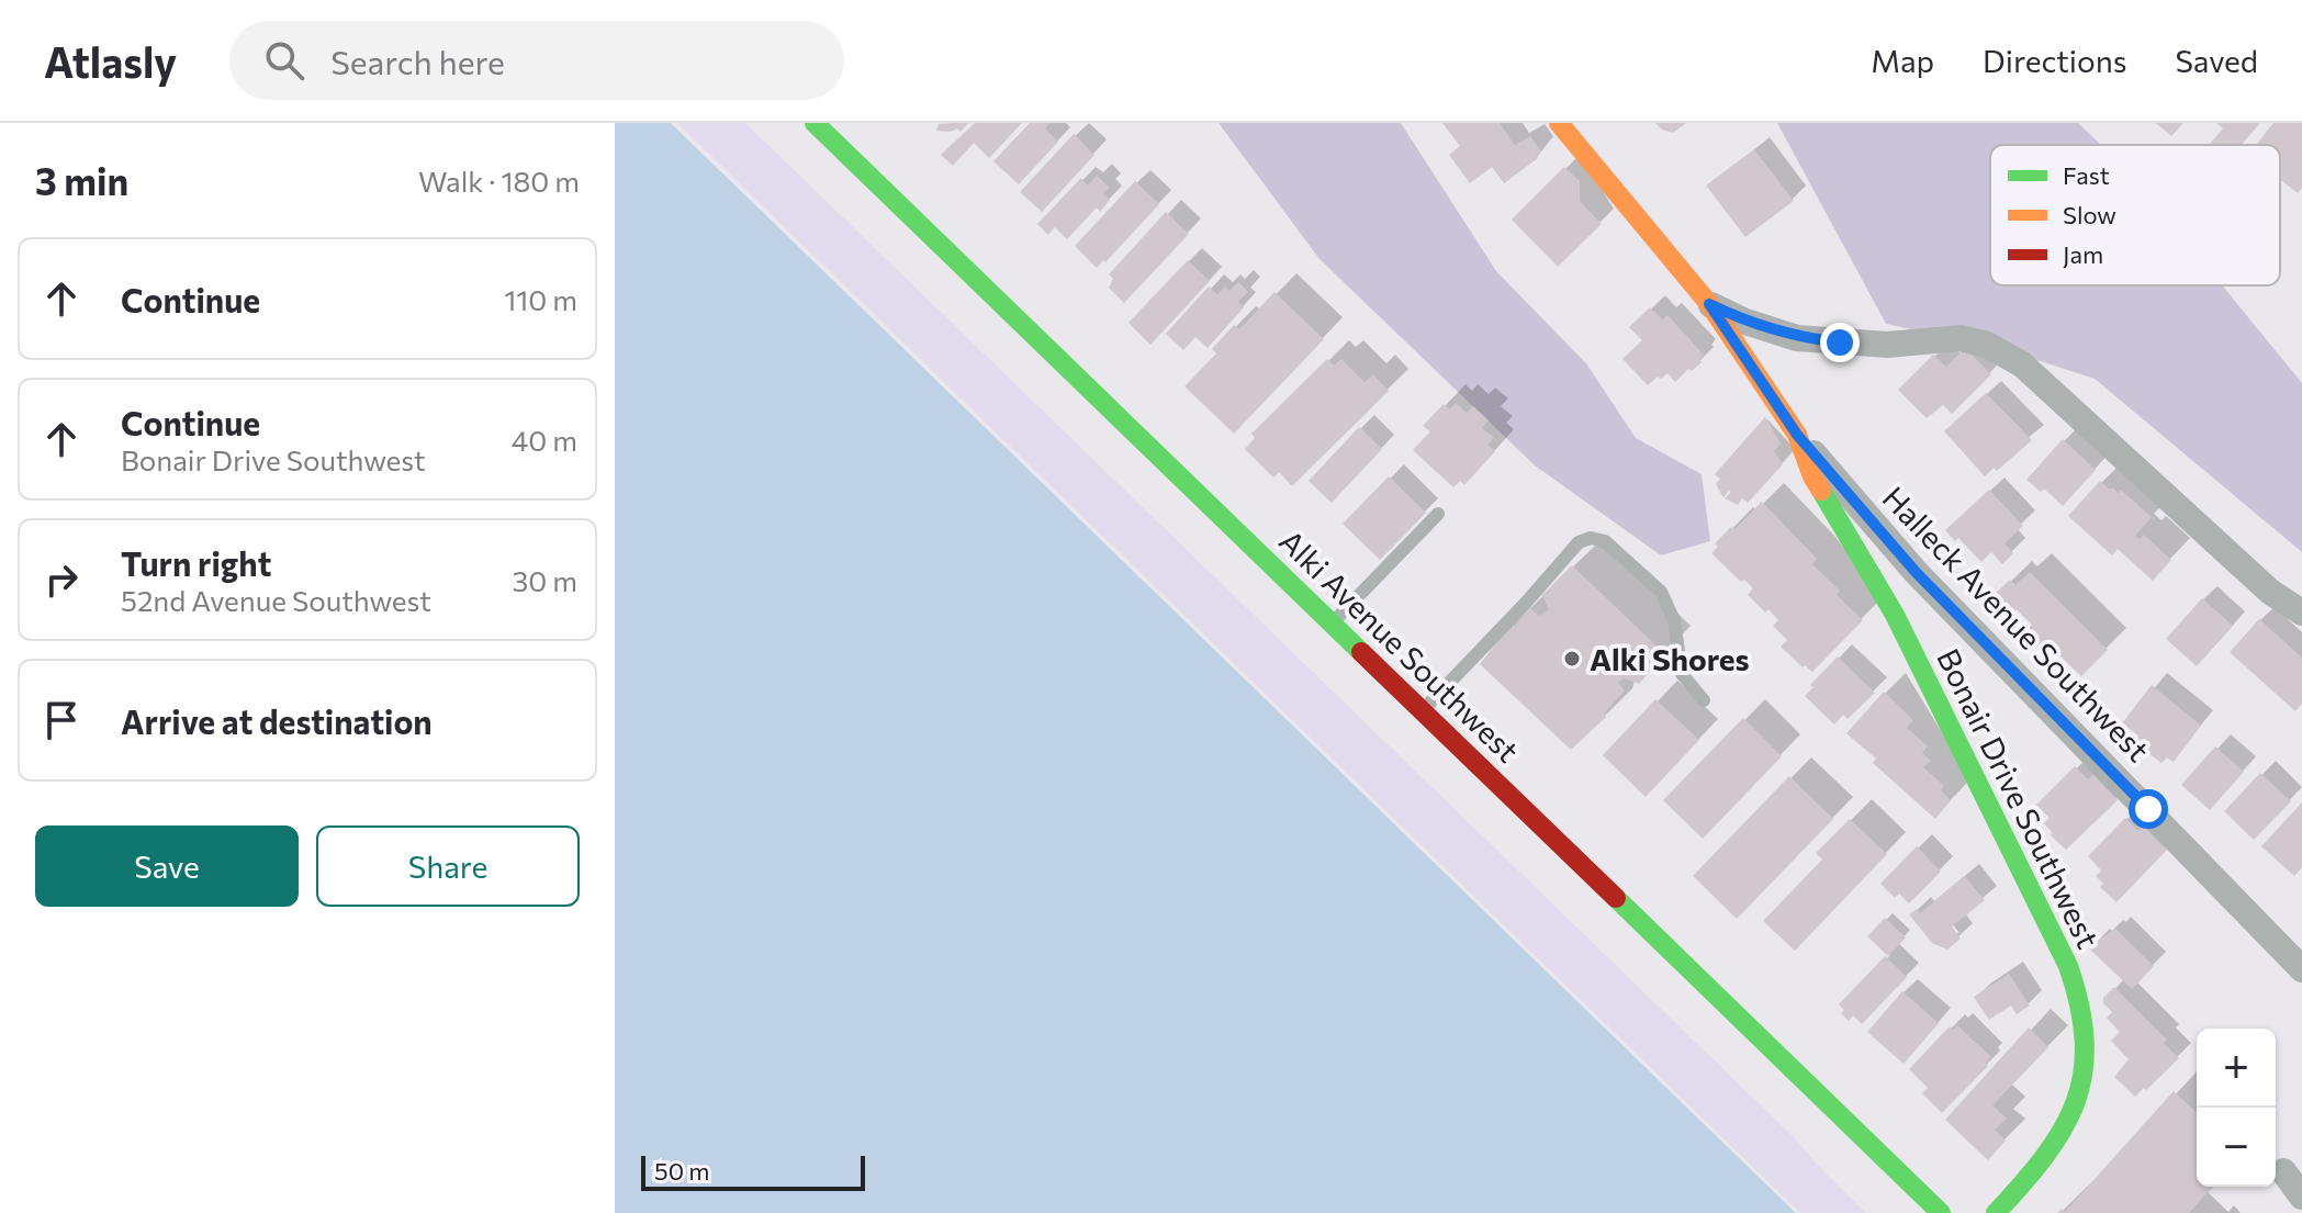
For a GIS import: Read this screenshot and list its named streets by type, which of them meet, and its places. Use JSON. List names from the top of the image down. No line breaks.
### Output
{"streets":{"main road":["Alki Avenue Southwest","Bonair Drive Southwest"],"street":["Halleck Avenue Southwest"]},"crossings":[["Halleck Avenue Southwest","Bonair Drive Southwest"]],"places":["Alki Shores"],"legend":["Fast","Slow","Jam"],"scale_bar":"50 m","page":{"header":"Atlasly","search":"Search here","nav":["Map","Directions","Saved"],"heading":["3 min","Walk · 180 m"],"list":[["Continue","110 m"],["Continue","Bonair Drive Southwest","40 m"],["Turn right","52nd Avenue Southwest","30 m"],"Arrive at destination"],"buttons":["Save","Share"],"map_buttons":["+","−"],"scale":"50 m"}}
